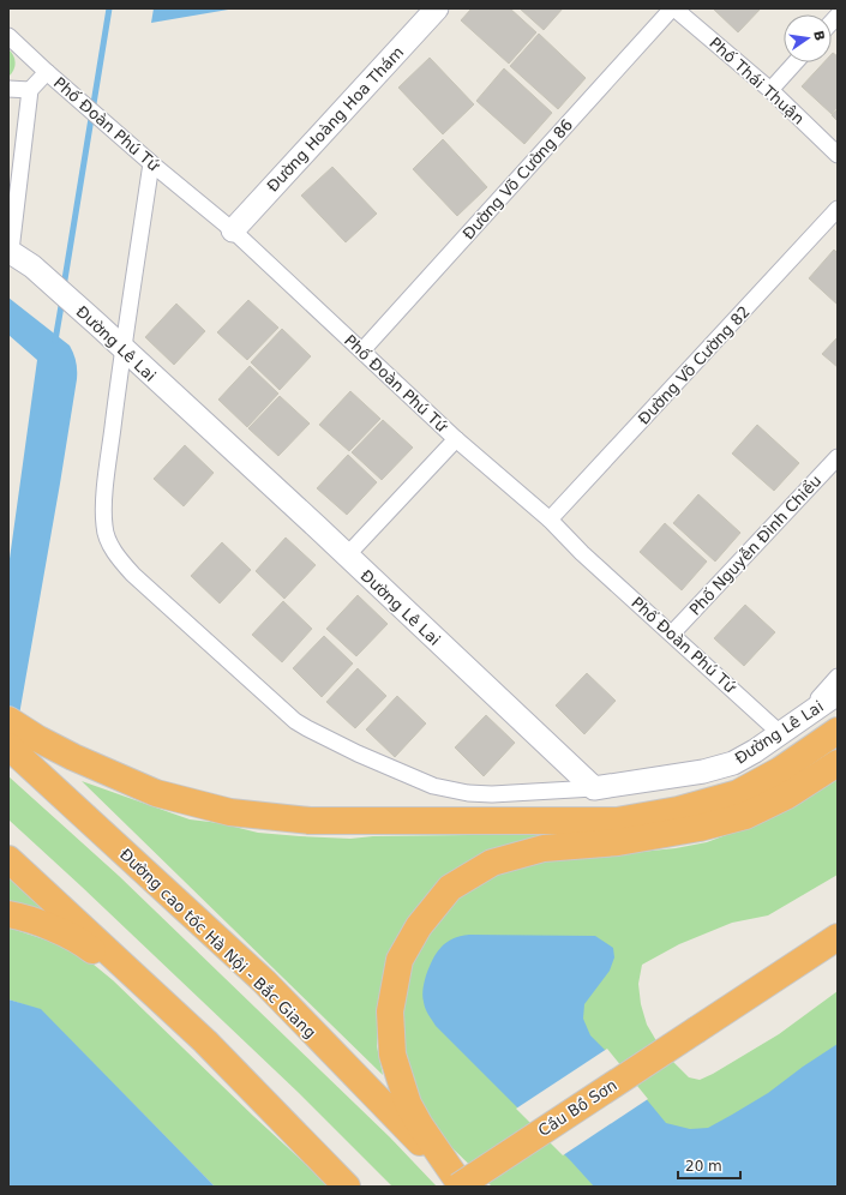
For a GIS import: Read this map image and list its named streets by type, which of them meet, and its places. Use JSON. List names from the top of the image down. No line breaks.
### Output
{"streets":{"highway":["Đường cao tốc Hà Nội - Bắc Giang","Cầu Bồ Sơn"],"street":["Phố Thái Thuận","Đường Hoàng Hoa Thám","Phố Đoàn Phú Tứ","Đường Võ Cường 86","Đường Lê Lai","Đường Võ Cường 82","Phố Nguyễn Đình Chiểu"]},"crossings":[["Phố Thái Thuận","Đường Võ Cường 86"],["Đường Hoàng Hoa Thám","Phố Đoàn Phú Tứ"],["Phố Đoàn Phú Tứ","Đường Võ Cường 86"],["Phố Đoàn Phú Tứ","Đường Lê Lai"],["Phố Đoàn Phú Tứ","Đường Võ Cường 82"],["Phố Đoàn Phú Tứ","Phố Nguyễn Đình Chiểu"]],"scale_bar":"20 m","north":"right"}
